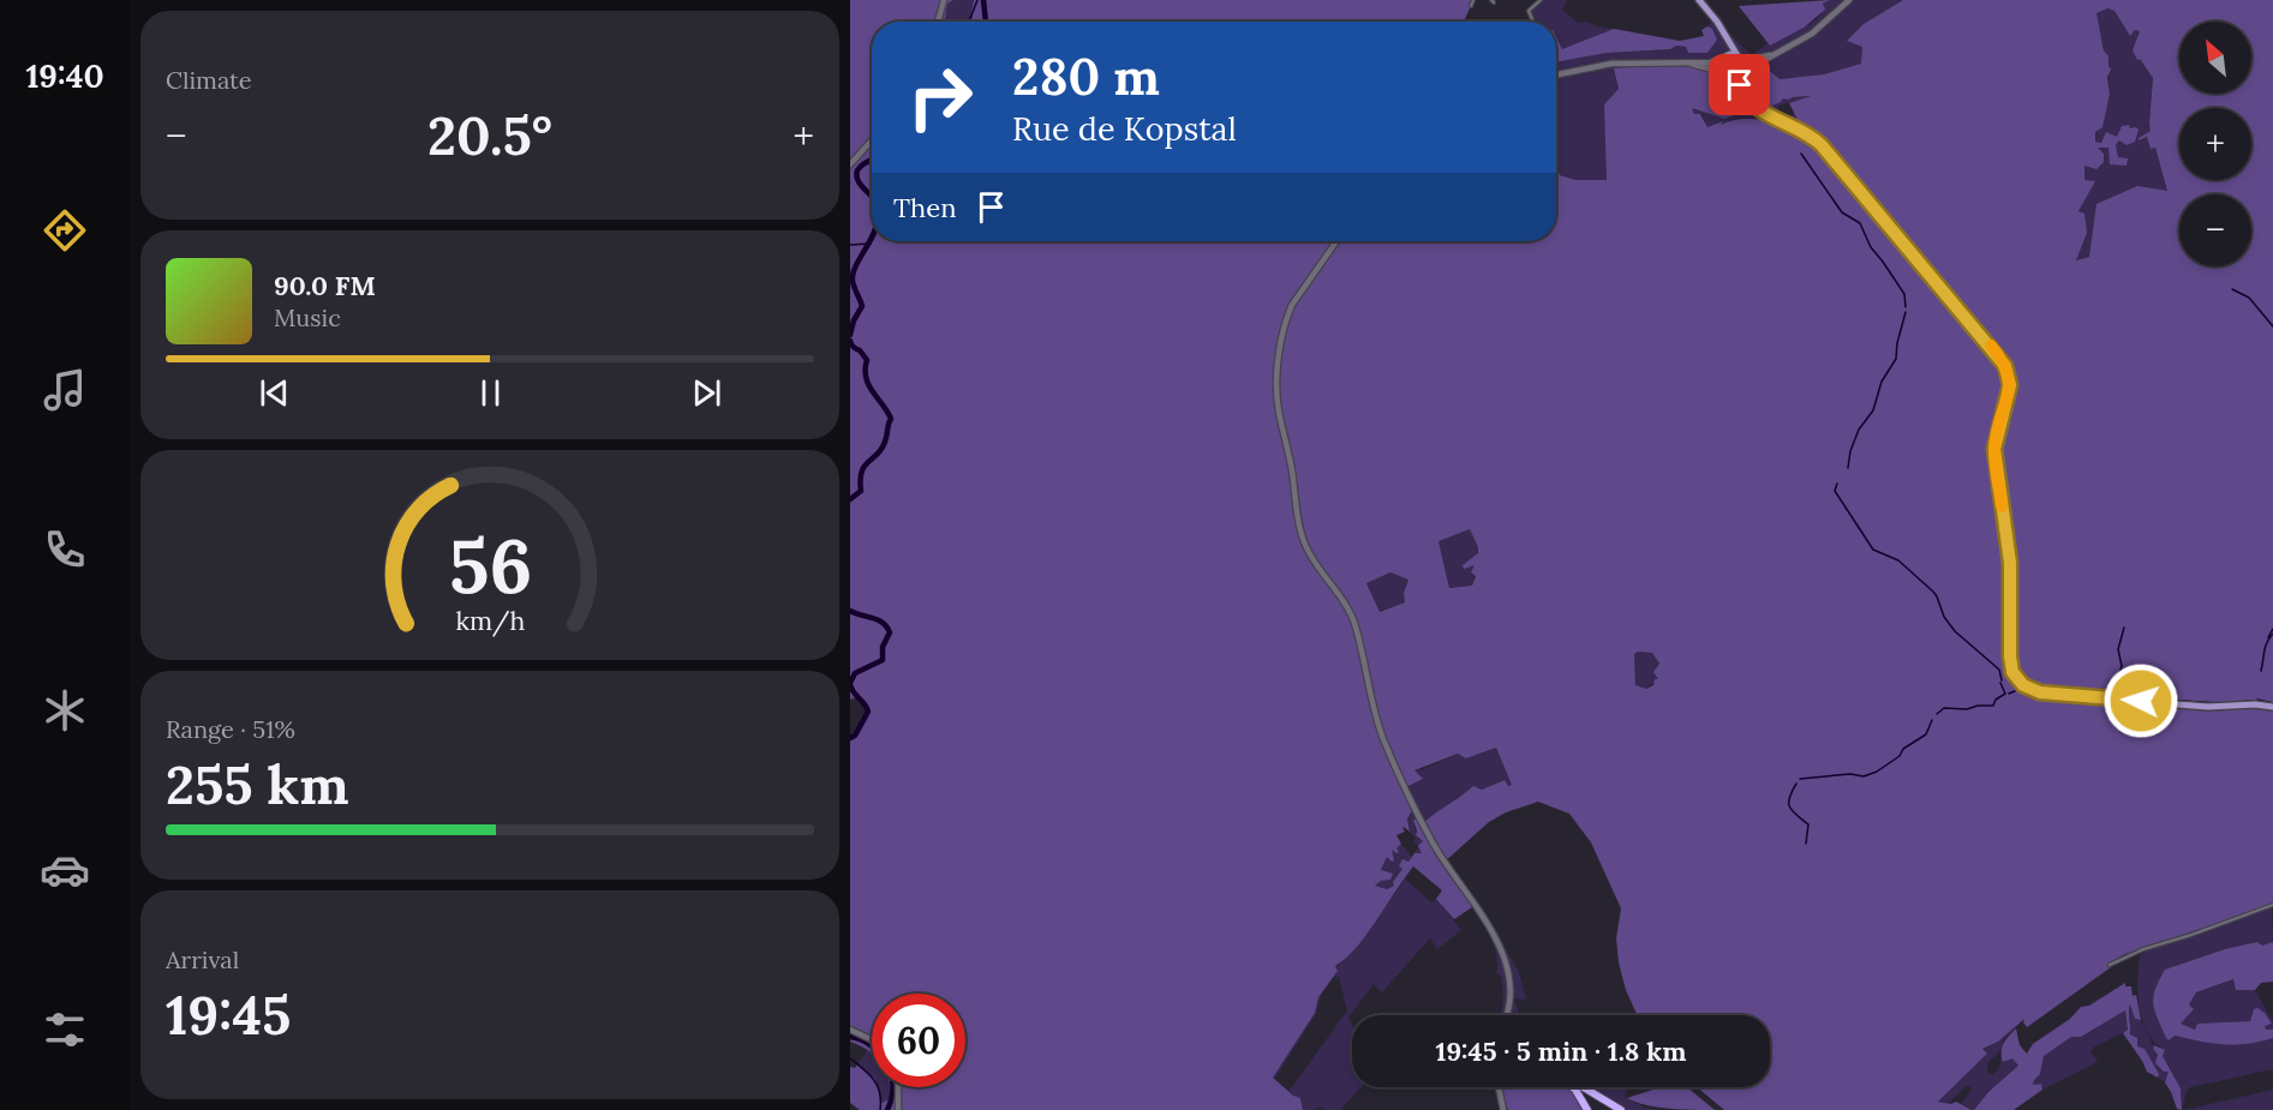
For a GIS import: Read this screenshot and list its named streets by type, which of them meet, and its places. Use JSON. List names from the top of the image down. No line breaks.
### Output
{"north":"top left","page":{"tabs":"19:40","tile":["Climate",["Range · 51%","255 km"],["Arrival","19:45"]],"map_buttons":["+","−"],"turn":["280 m","Rue de Kopstal"],"heat":["−","20.5°","+"],"then":"Then","song":["90.0 FM","Music"],"limit":"60","trip":"19:45 · 5 min · 1.8 km","gauge":["56","km/h"]}}
